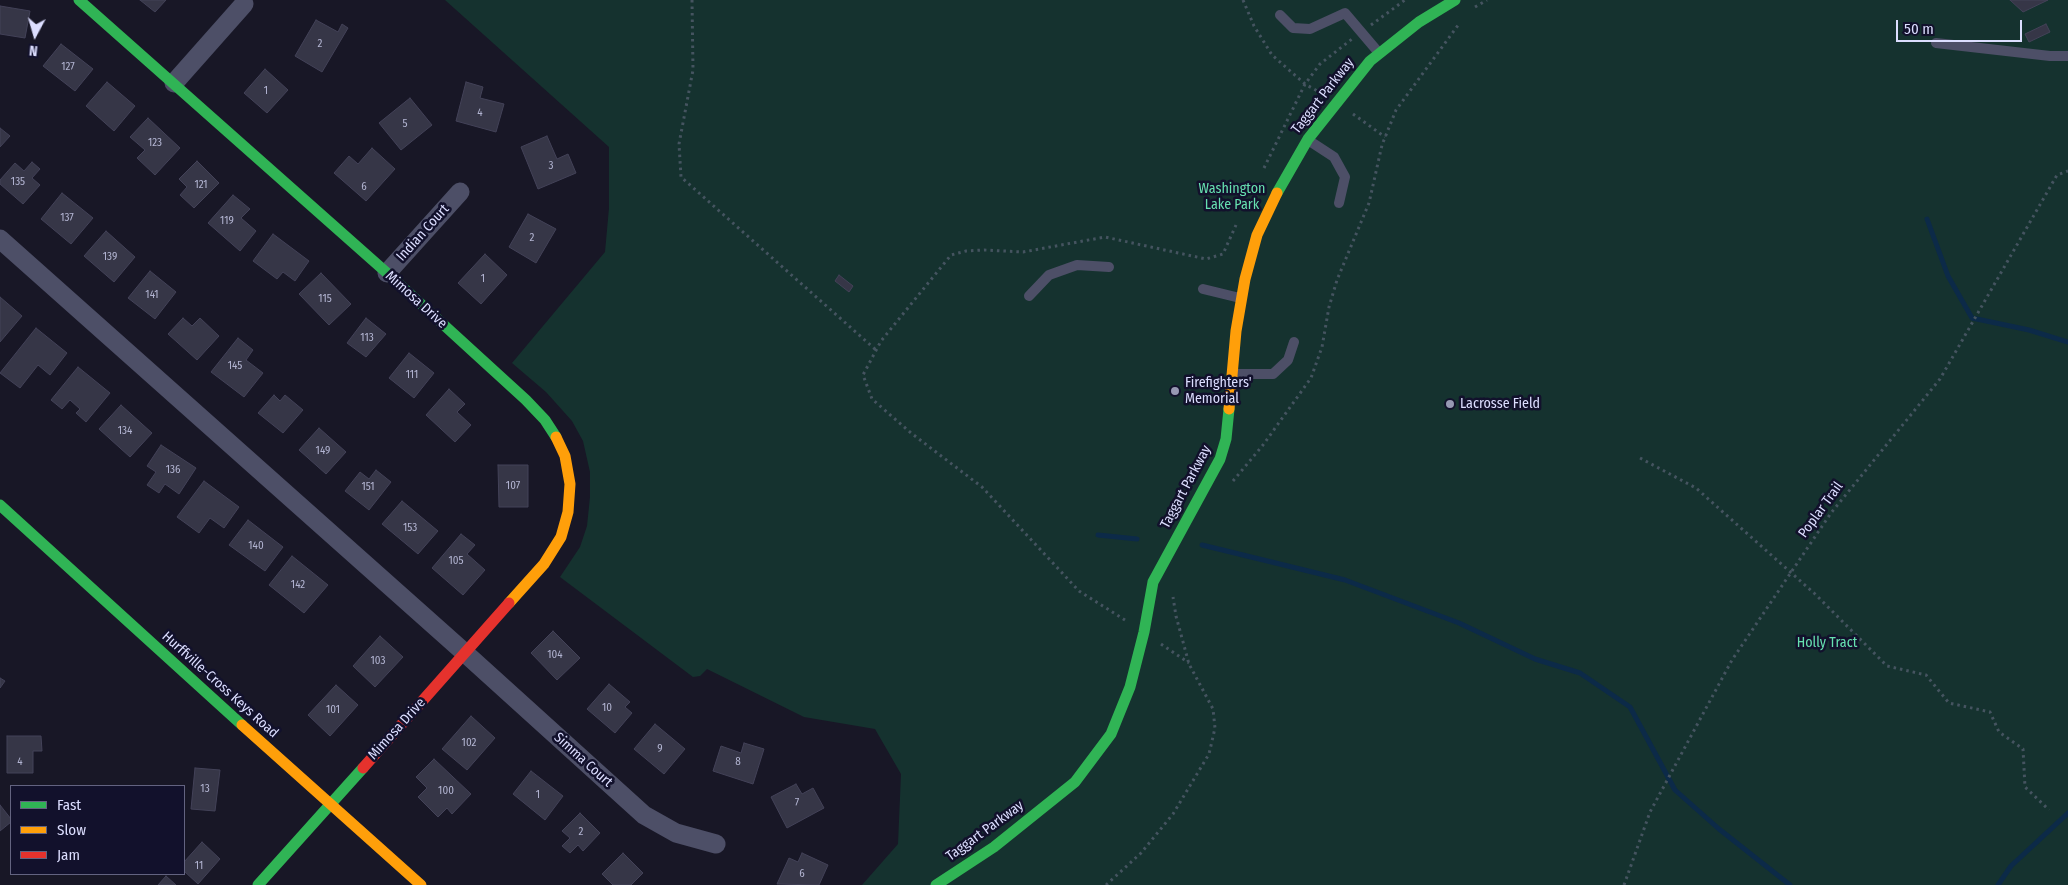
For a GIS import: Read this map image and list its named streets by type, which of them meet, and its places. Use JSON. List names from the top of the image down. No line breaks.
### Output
{"streets":{"street":["Taggart Parkway","Indian Court","Mimosa Drive","Hurffville-Cross Keys Road","Simma Court"],"path":["Poplar Trail"]},"crossings":[["Indian Court","Mimosa Drive"],["Mimosa Drive","Hurffville-Cross Keys Road"],["Mimosa Drive","Simma Court"]],"parks":["Washington Lake Park","Holly Tract"],"places":["Firefighters' Memorial","Lacrosse Field"],"house_numbers":["2","127","1","4","5","123","3","135","121","6","137","119","2","139","1","141","115","113","145","111","134","149","136","107","151","153","140","105","142","104","103","10","101","102","9","4","8","13","100","1","7","2","11","6"],"legend":["Fast","Slow","Jam"],"scale_bar":"50 m","north":"bottom"}
